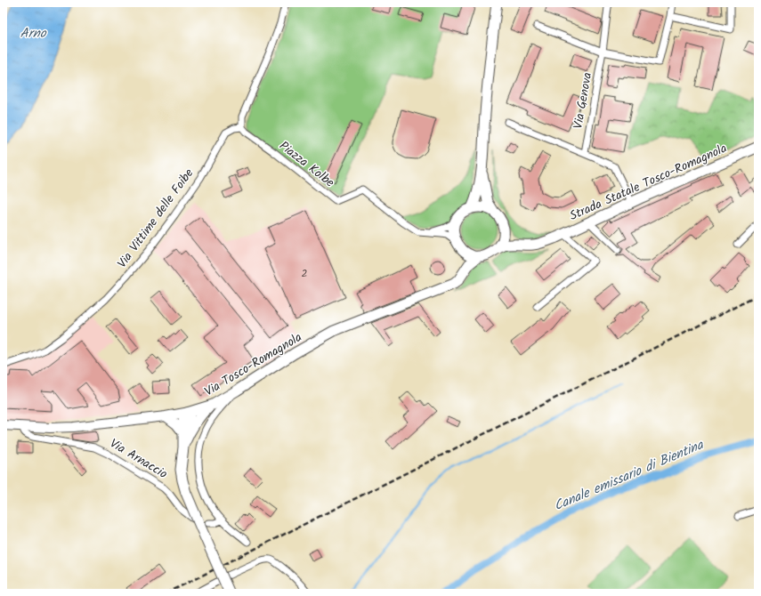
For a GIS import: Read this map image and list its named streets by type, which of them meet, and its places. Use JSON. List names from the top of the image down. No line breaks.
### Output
{"streets":{"main road":["Strada Statale Tosco-Romagnola","Via Tosco-Romagnola","Via Arnaccio"],"street":["Via Genova","Piazza Kolbe","Via Vittime delle Foibe"]},"crossings":[["Piazza Kolbe","Strada Statale Tosco-Romagnola"],["Piazza Kolbe","Via Vittime delle Foibe"],["Strada Statale Tosco-Romagnola","Via Tosco-Romagnola"],["Via Tosco-Romagnola","Via Arnaccio"]],"water":["Arno","Canale emissario di Bientina"],"house_numbers":["2"]}
